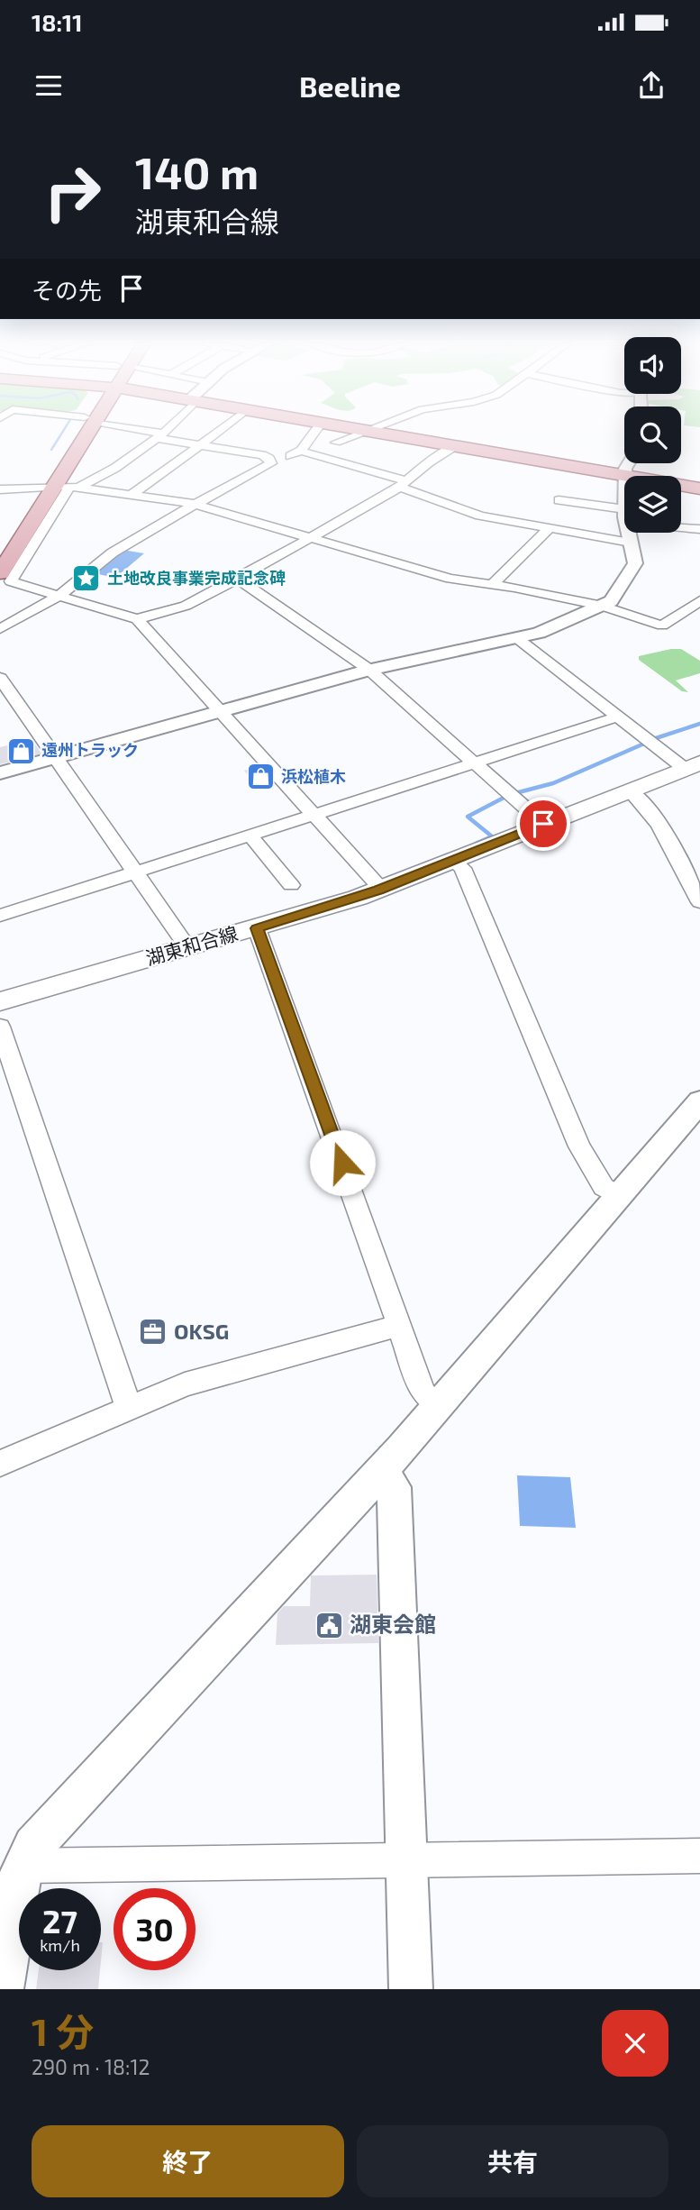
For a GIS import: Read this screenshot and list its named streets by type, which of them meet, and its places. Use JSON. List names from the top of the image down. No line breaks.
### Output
{"streets":{"main road":["湖東和合線"]},"places":{"place":["土地改良事業完成記念碑"],"shop":["遠州トラック","浜松植木"],"office":["OKSG"],"public building":["湖東会館"]},"page":{"status":"18:11","header":"Beeline","turn":["140 m","湖東和合線"],"then":"その先","speed":"27 km/h","limit":"30","heading":["1 分","290 m · 18:12"],"buttons":["終了","共有"]}}
